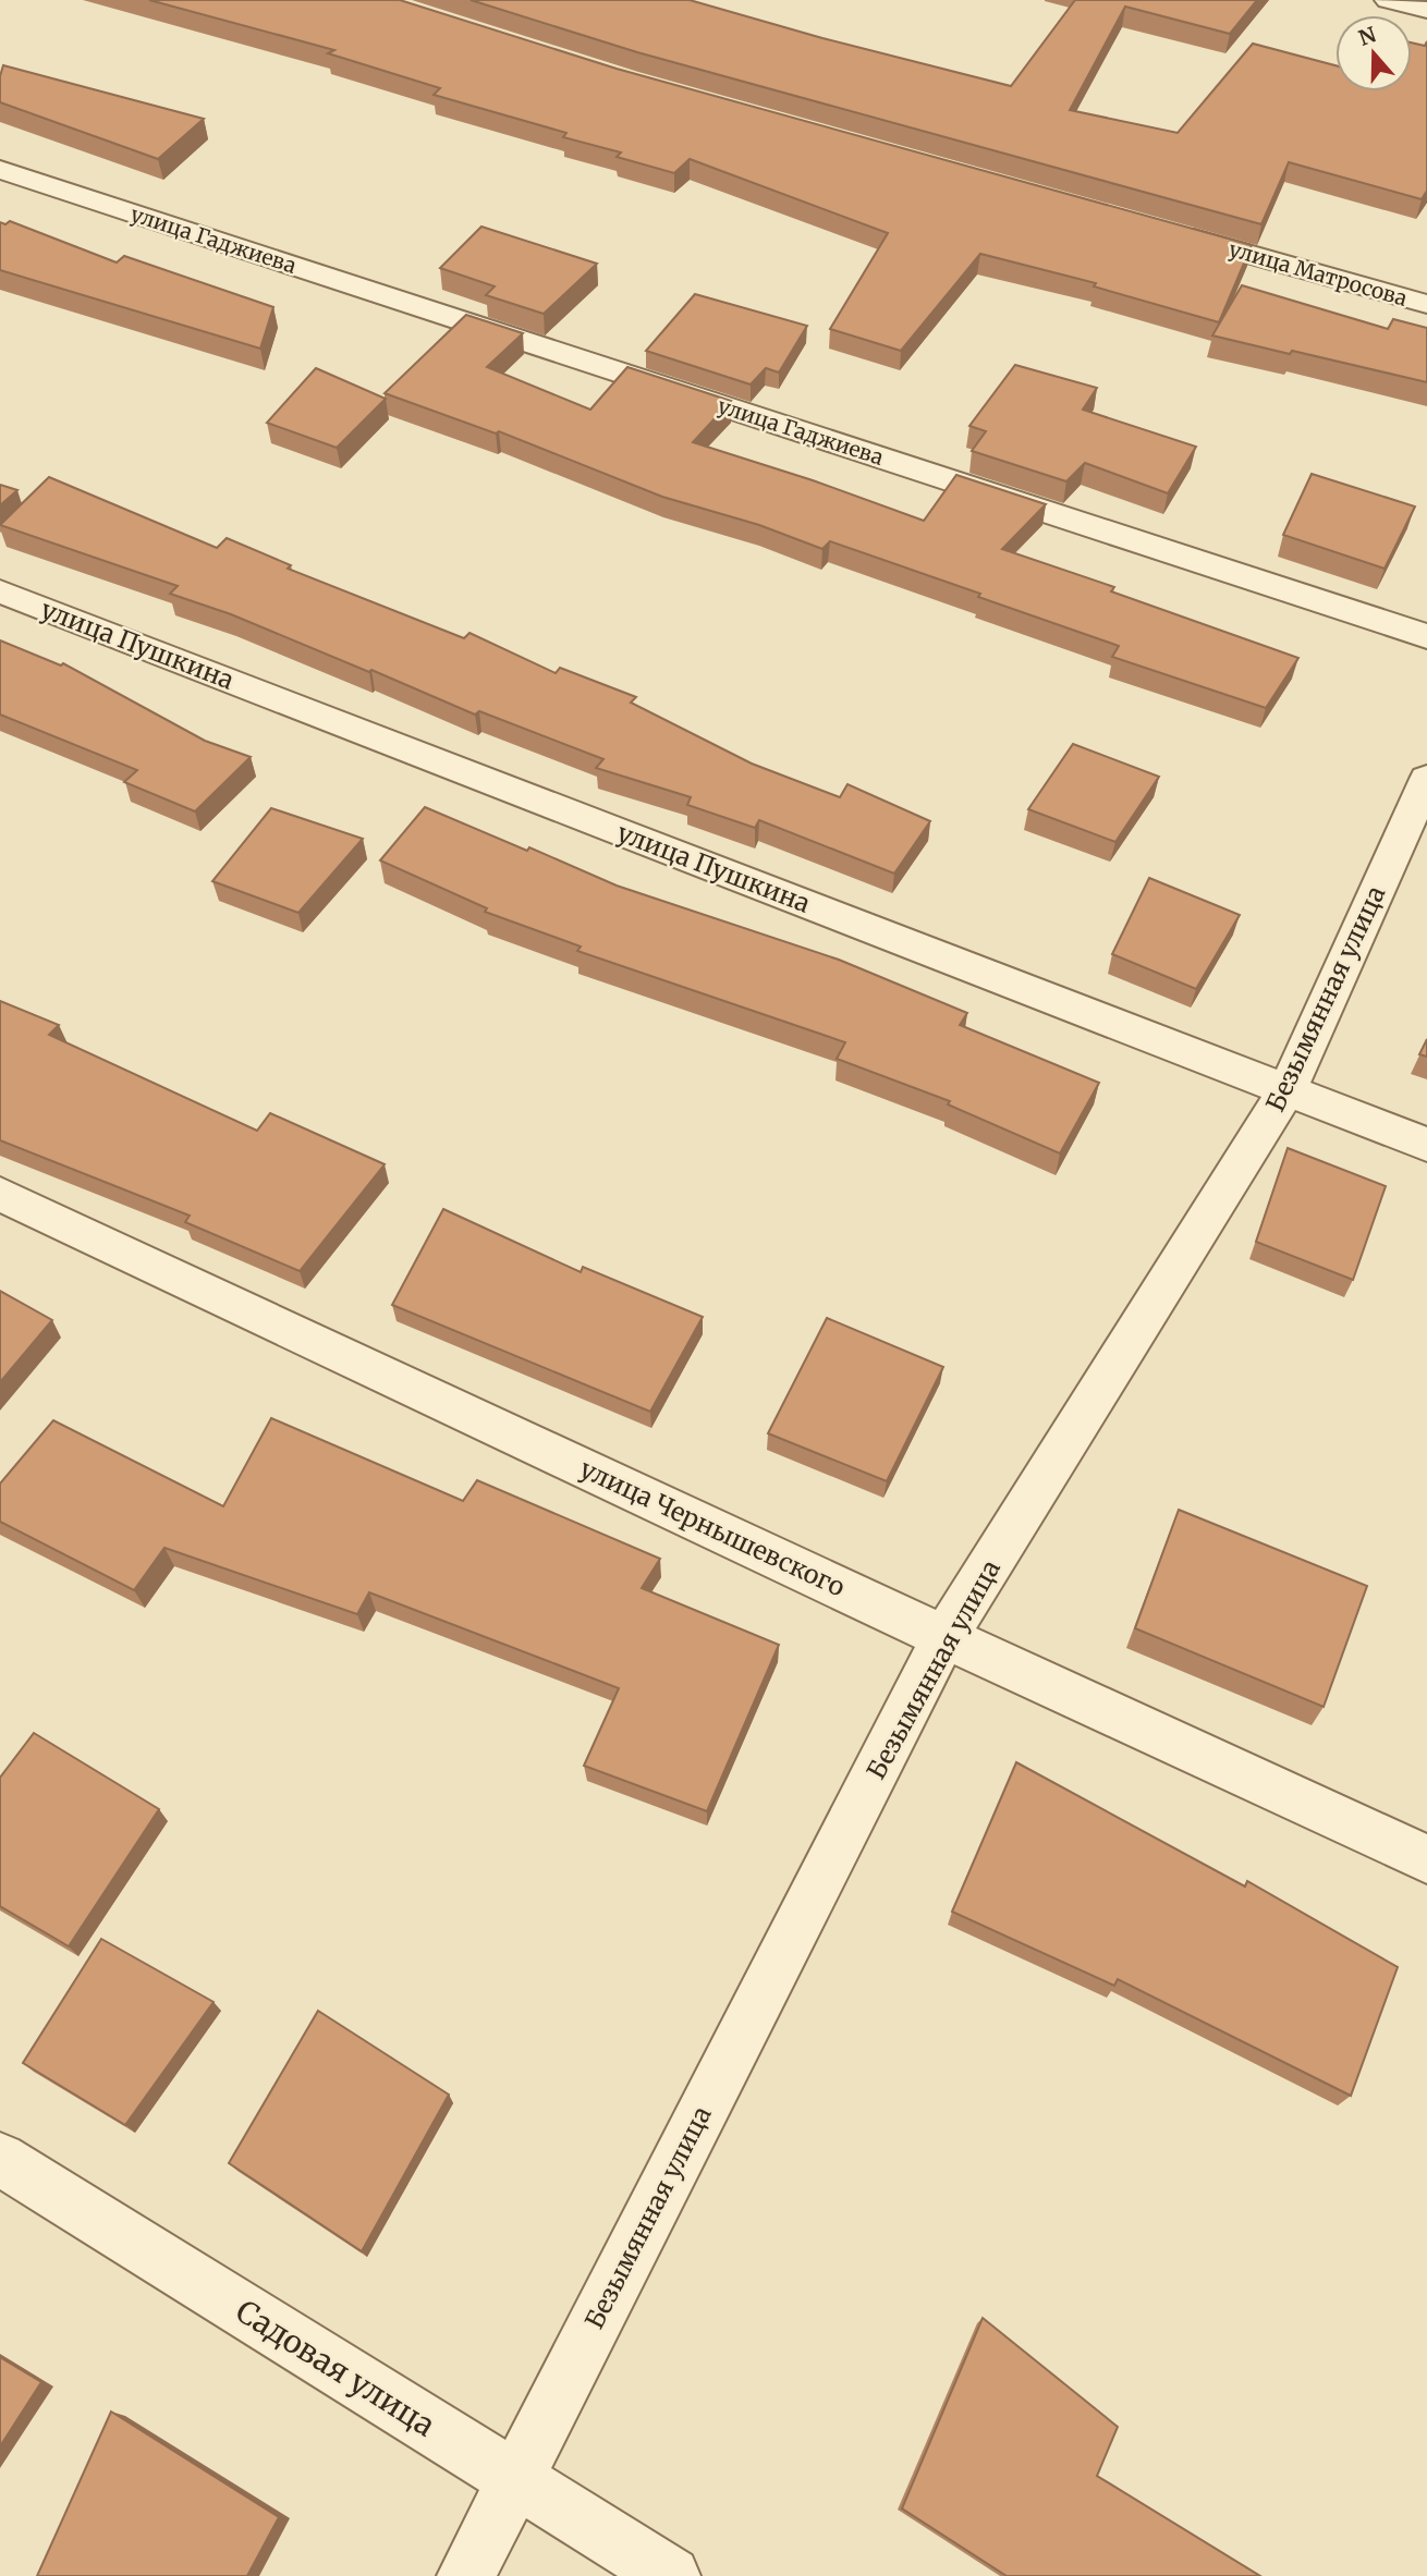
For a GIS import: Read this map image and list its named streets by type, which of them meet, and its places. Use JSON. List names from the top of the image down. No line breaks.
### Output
{"streets":{"street":["улица Гаджиева","улица Матросова","улица Пушкина","Безымянная улица","улица Чернышевского","Садовая улица"]},"crossings":[["улица Пушкина","Безымянная улица"],["Безымянная улица","улица Чернышевского"],["Безымянная улица","Садовая улица"]],"north":"top"}
